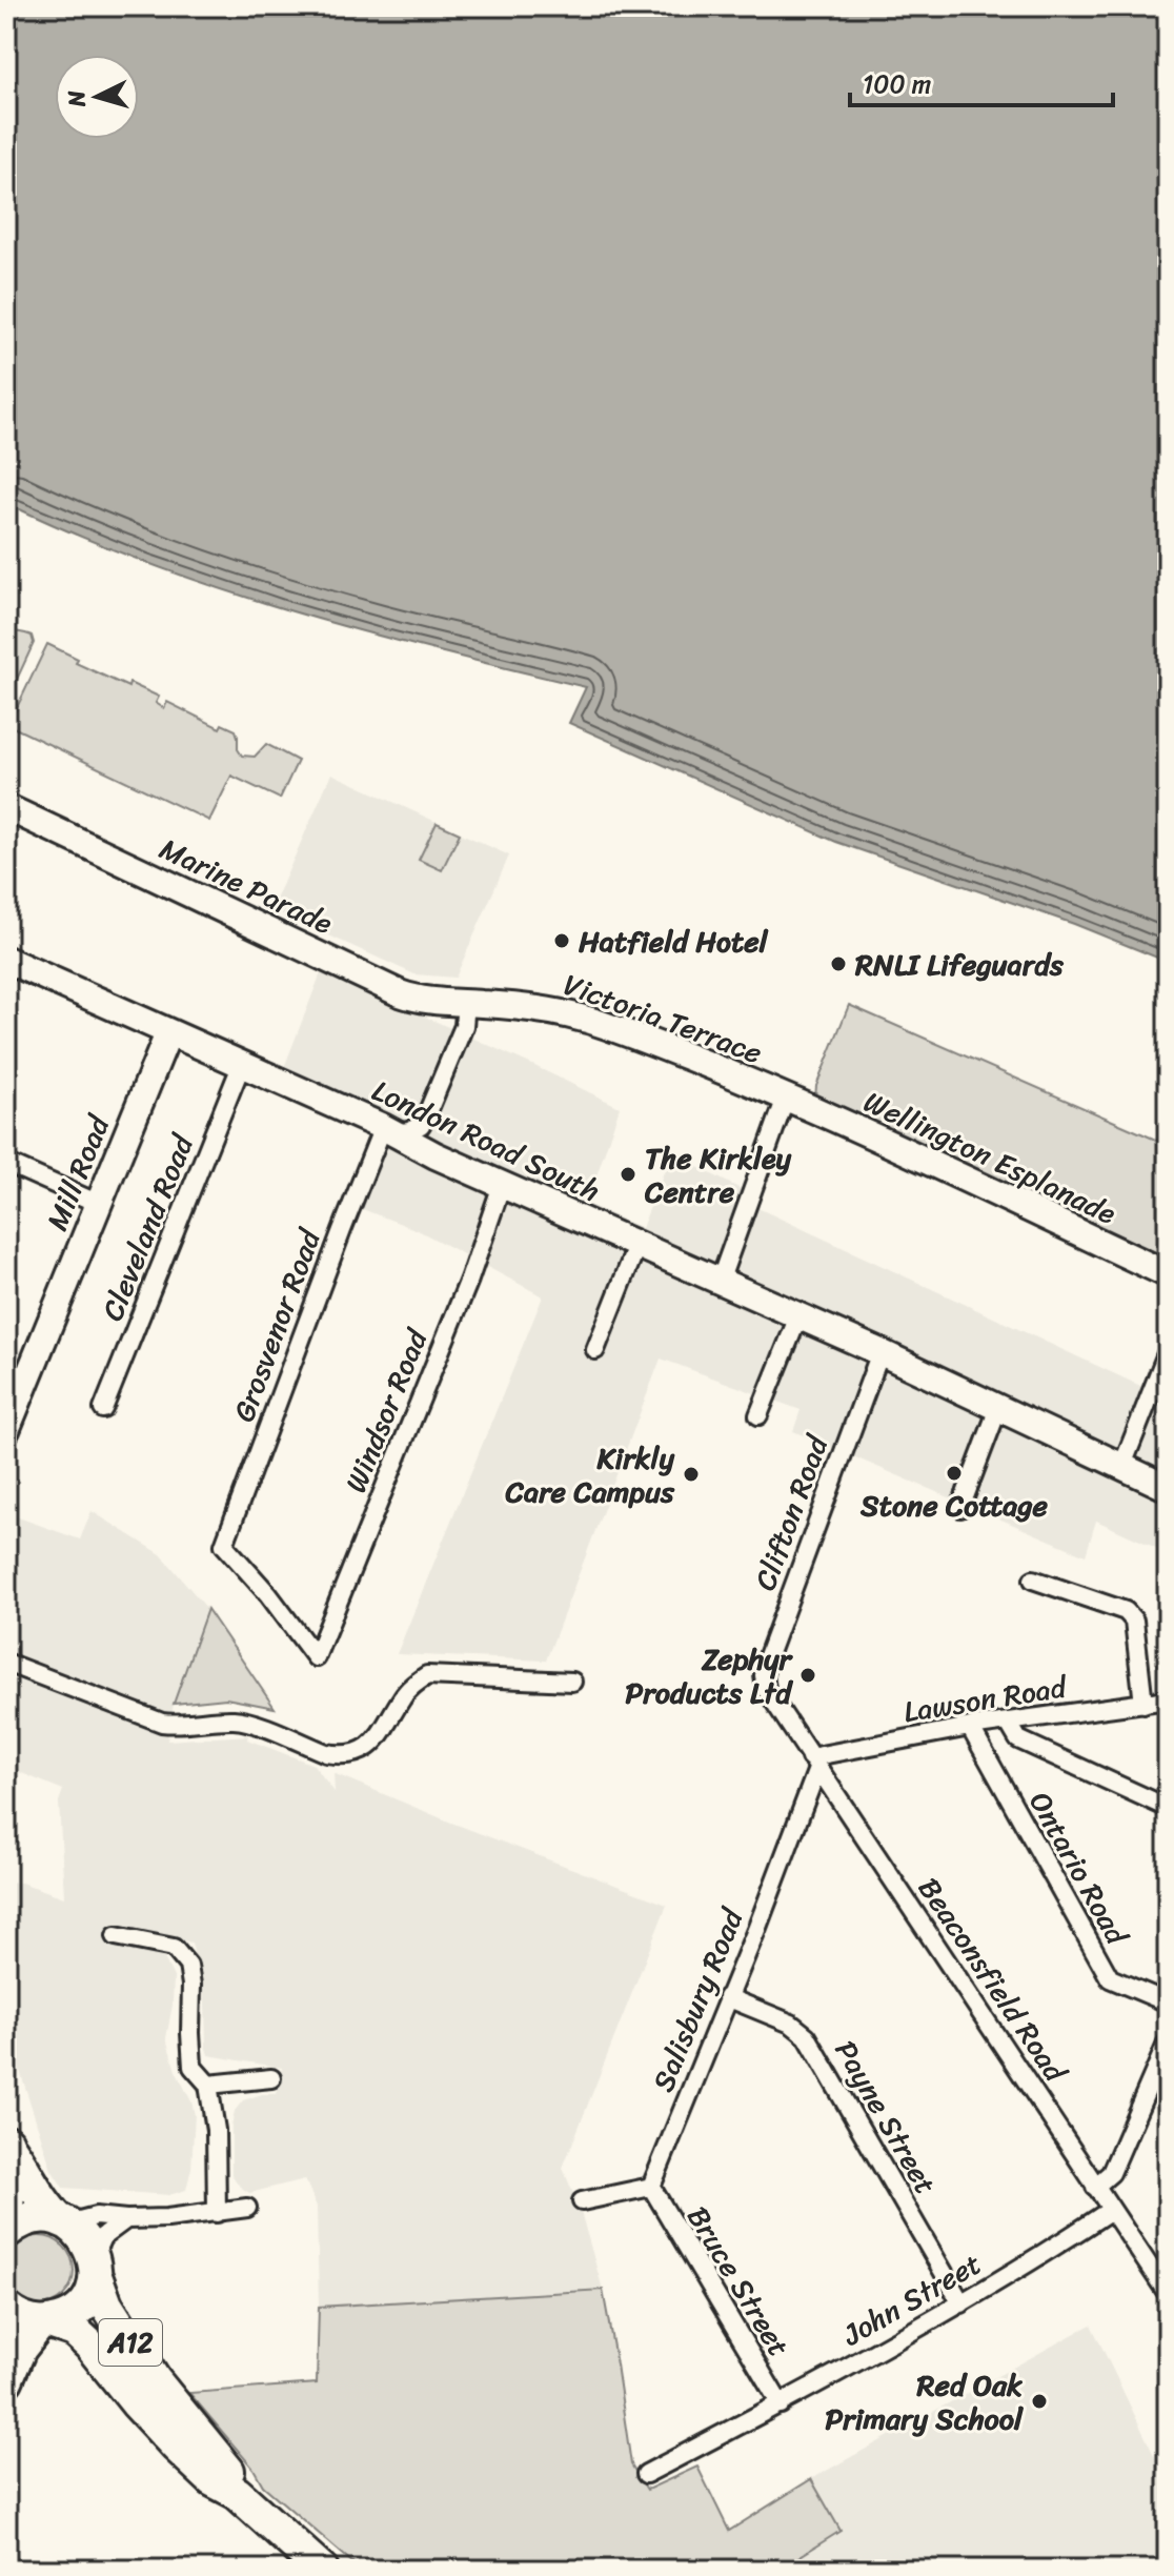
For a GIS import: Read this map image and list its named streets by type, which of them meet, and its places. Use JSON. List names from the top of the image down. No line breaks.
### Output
{"streets":{"highway":["A12"],"main road":["Marine Parade","Victoria Terrace","London Road South","Wellington Esplanade","Mill Road"],"street":["Cleveland Road","Grosvenor Road","Windsor Road","Clifton Road","Lawson Road","Ontario Road","Beaconsfield Road","Salisbury Road","Payne Street","Bruce Street","John Street"]},"crossings":[["Marine Parade","Victoria Terrace"],["Victoria Terrace","Wellington Esplanade"],["London Road South","Mill Road"],["London Road South","Cleveland Road"],["London Road South","Grosvenor Road"],["London Road South","Windsor Road"],["London Road South","Clifton Road"],["Grosvenor Road","Windsor Road"],["Clifton Road","Beaconsfield Road"],["Lawson Road","Ontario Road"],["Lawson Road","Beaconsfield Road"],["Lawson Road","Salisbury Road"],["Beaconsfield Road","Salisbury Road"],["Beaconsfield Road","John Street"],["Salisbury Road","Payne Street"],["Salisbury Road","Bruce Street"],["Payne Street","John Street"],["Bruce Street","John Street"]],"places":["Hatfield Hotel","RNLI Lifeguards","The Kirkley Centre","Stone Cottage","Kirkly Care Campus","Zephyr Products Ltd","Red Oak Primary School"],"scale_bar":"100 m","north":"left"}
